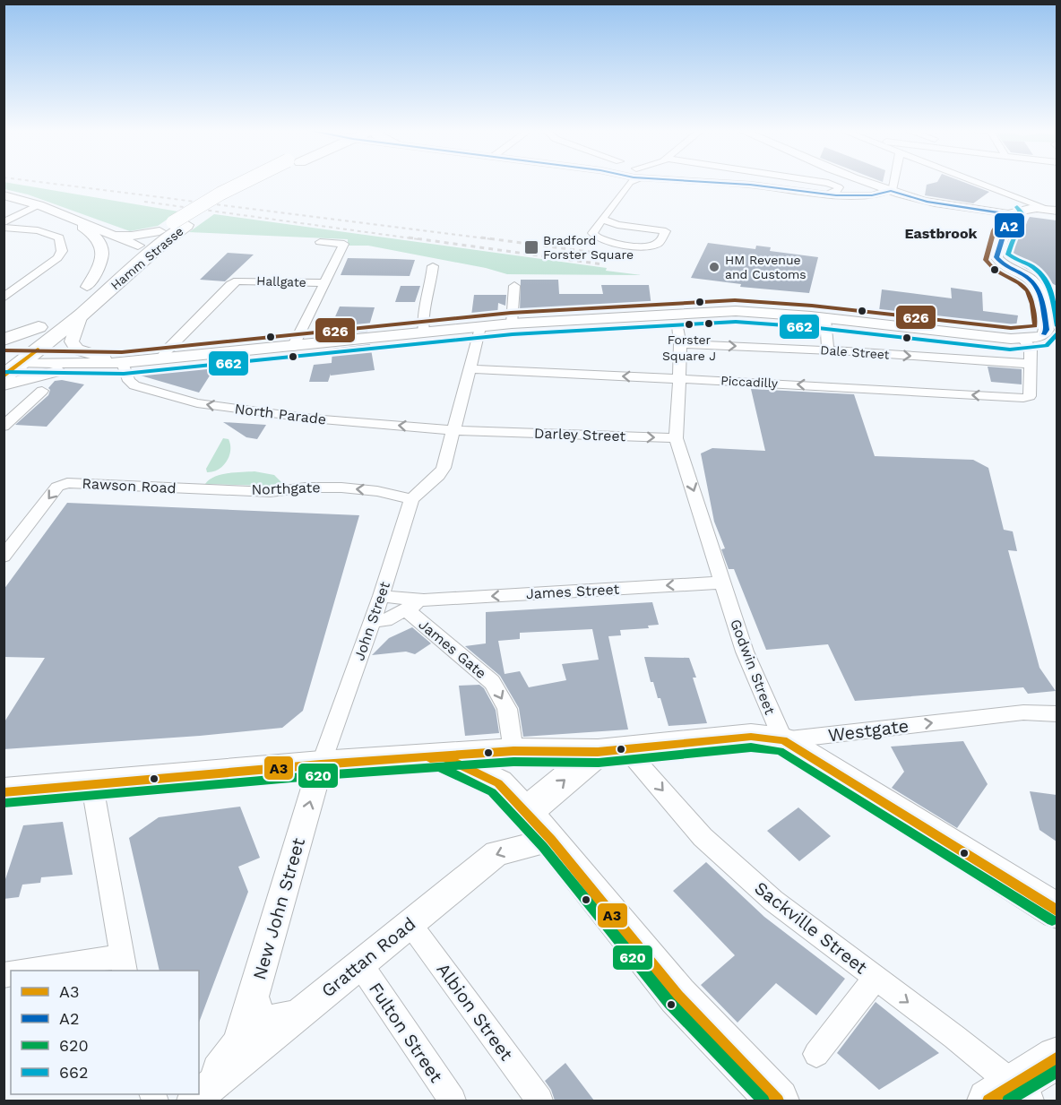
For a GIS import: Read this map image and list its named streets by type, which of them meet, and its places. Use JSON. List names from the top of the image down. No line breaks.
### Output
{"streets":{"main road":["Hamm Strasse","Westgate","Grattan Road"],"street":["Hallgate","Dale Street","Piccadilly","North Parade","Darley Street","Rawson Road","Northgate","James Street","John Street","James Gate","Godwin Street","New John Street","Sackville Street","Albion Street","Fulton Street"]},"crossings":[["Dale Street","Piccadilly"],["North Parade","Darley Street"],["Darley Street","Godwin Street"],["Rawson Road","Northgate"],["Northgate","John Street"],["James Street","John Street"],["James Street","James Gate"],["James Street","Godwin Street"],["John Street","Westgate"],["John Street","New John Street"],["James Gate","Westgate"],["Godwin Street","Westgate"],["Westgate","New John Street"],["Westgate","Sackville Street"],["Westgate","Grattan Road"],["New John Street","Grattan Road"],["Sackville Street","Grattan Road"],["Grattan Road","Albion Street"],["Grattan Road","Fulton Street"]],"one_way":["James Street","James Gate","Godwin Street","New John Street","Sackville Street"],"districts":["Eastbrook"],"places":{"transit":["Bradford Forster Square"],"other":["HM Revenue and Customs","Forster Square J"]},"lines":["transit line A2","transit line 662","transit line 626","transit line A3","transit line 620"],"legend":["A3","A2","620","662"]}
